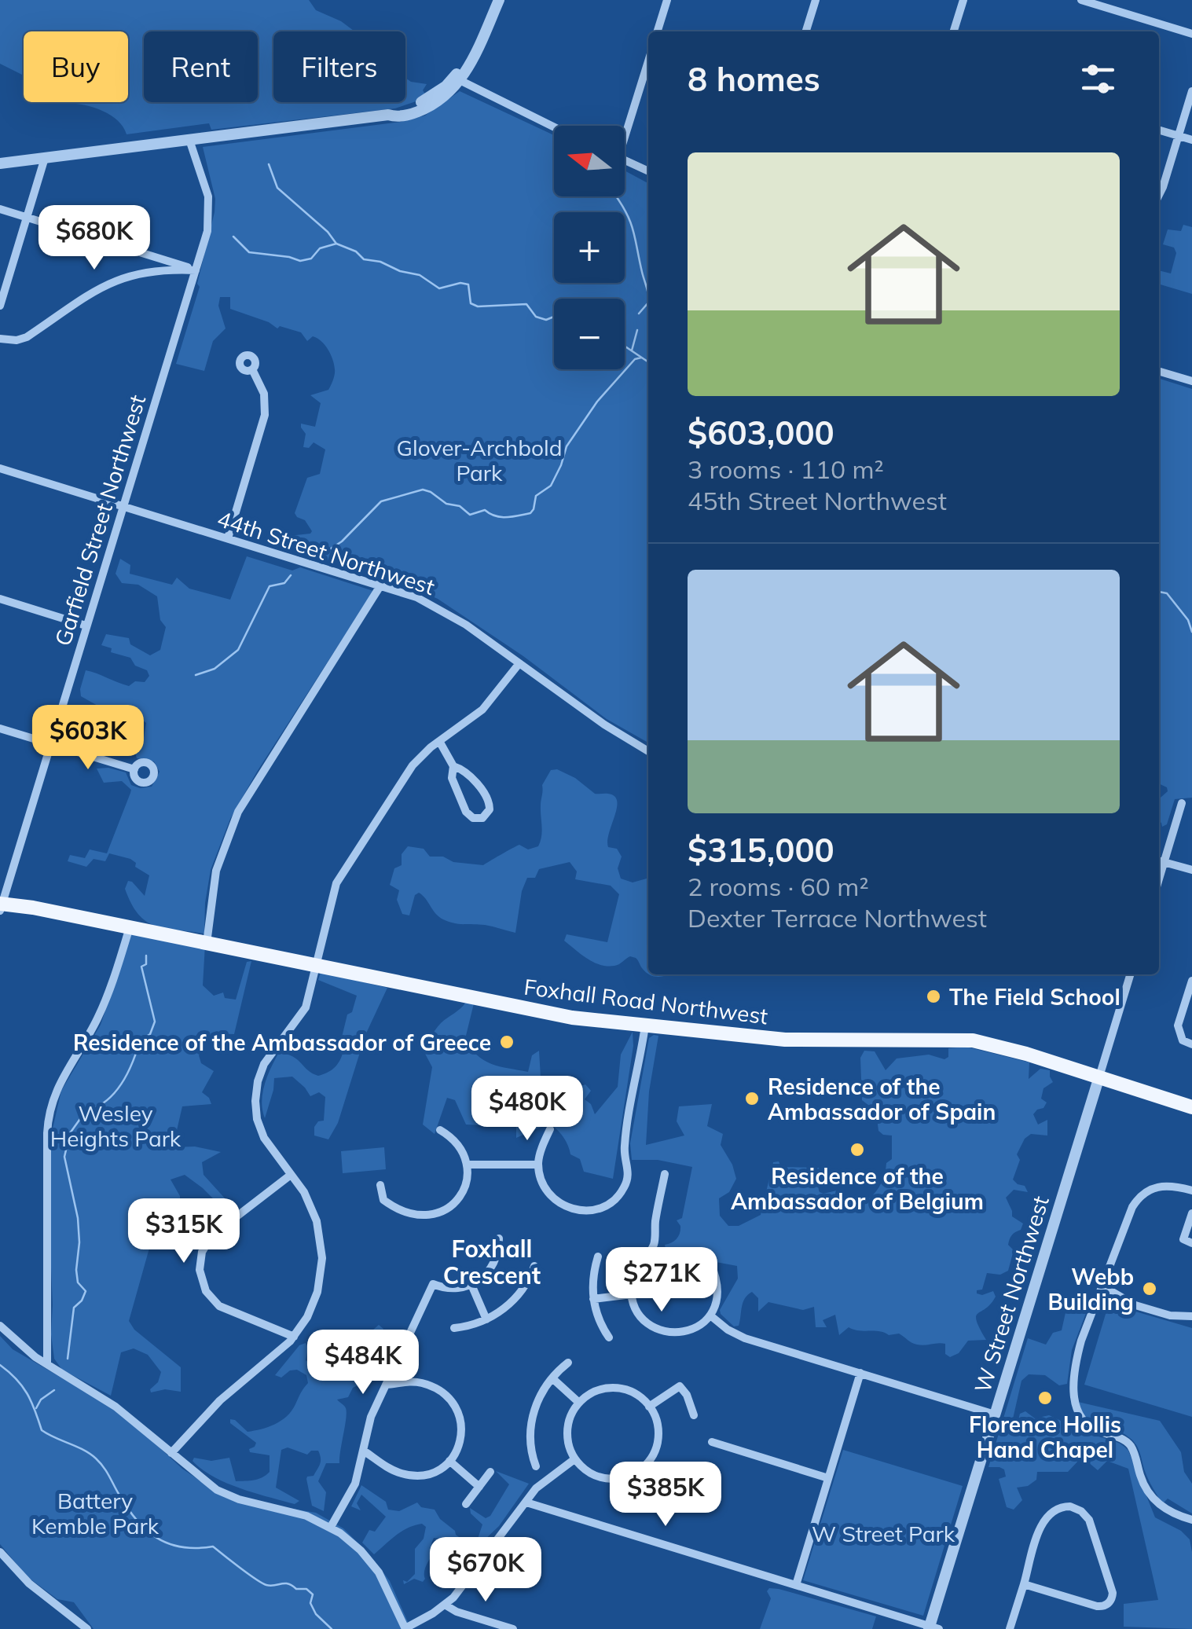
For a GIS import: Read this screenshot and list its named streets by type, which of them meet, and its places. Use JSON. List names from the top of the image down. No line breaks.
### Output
{"streets":{"main road":["Foxhall Road Northwest"],"street":["Garfield Street Northwest","44th Street Northwest","W Street Northwest"]},"crossings":[["Garfield Street Northwest","44th Street Northwest"],["Garfield Street Northwest","Foxhall Road Northwest"],["Foxhall Road Northwest","W Street Northwest"]],"districts":["Foxhall Crescent"],"parks":["Glover-Archbold Park","Wesley Heights Park","Battery Kemble Park","W Street Park"],"places":["The Field School","Residence of the Ambassador of Greece","Residence of the Ambassador of Spain","Residence of the Ambassador of Belgium","Webb Building","Florence Hollis Hand Chapel"],"north":"left","page":{"chip":["Buy","Rent","Filters"],"heading":"8 homes","map_buttons":["+","−"],"list":[{"name":"$603,000","note":"3 rooms · 110 m² · 45th Street Northwest"},{"name":"$315,000","note":"2 rooms · 60 m² · Dexter Terrace Northwest"}],"price":["$680K","$603K","$480K","$315K","$271K","$484K","$385K","$670K"]}}
